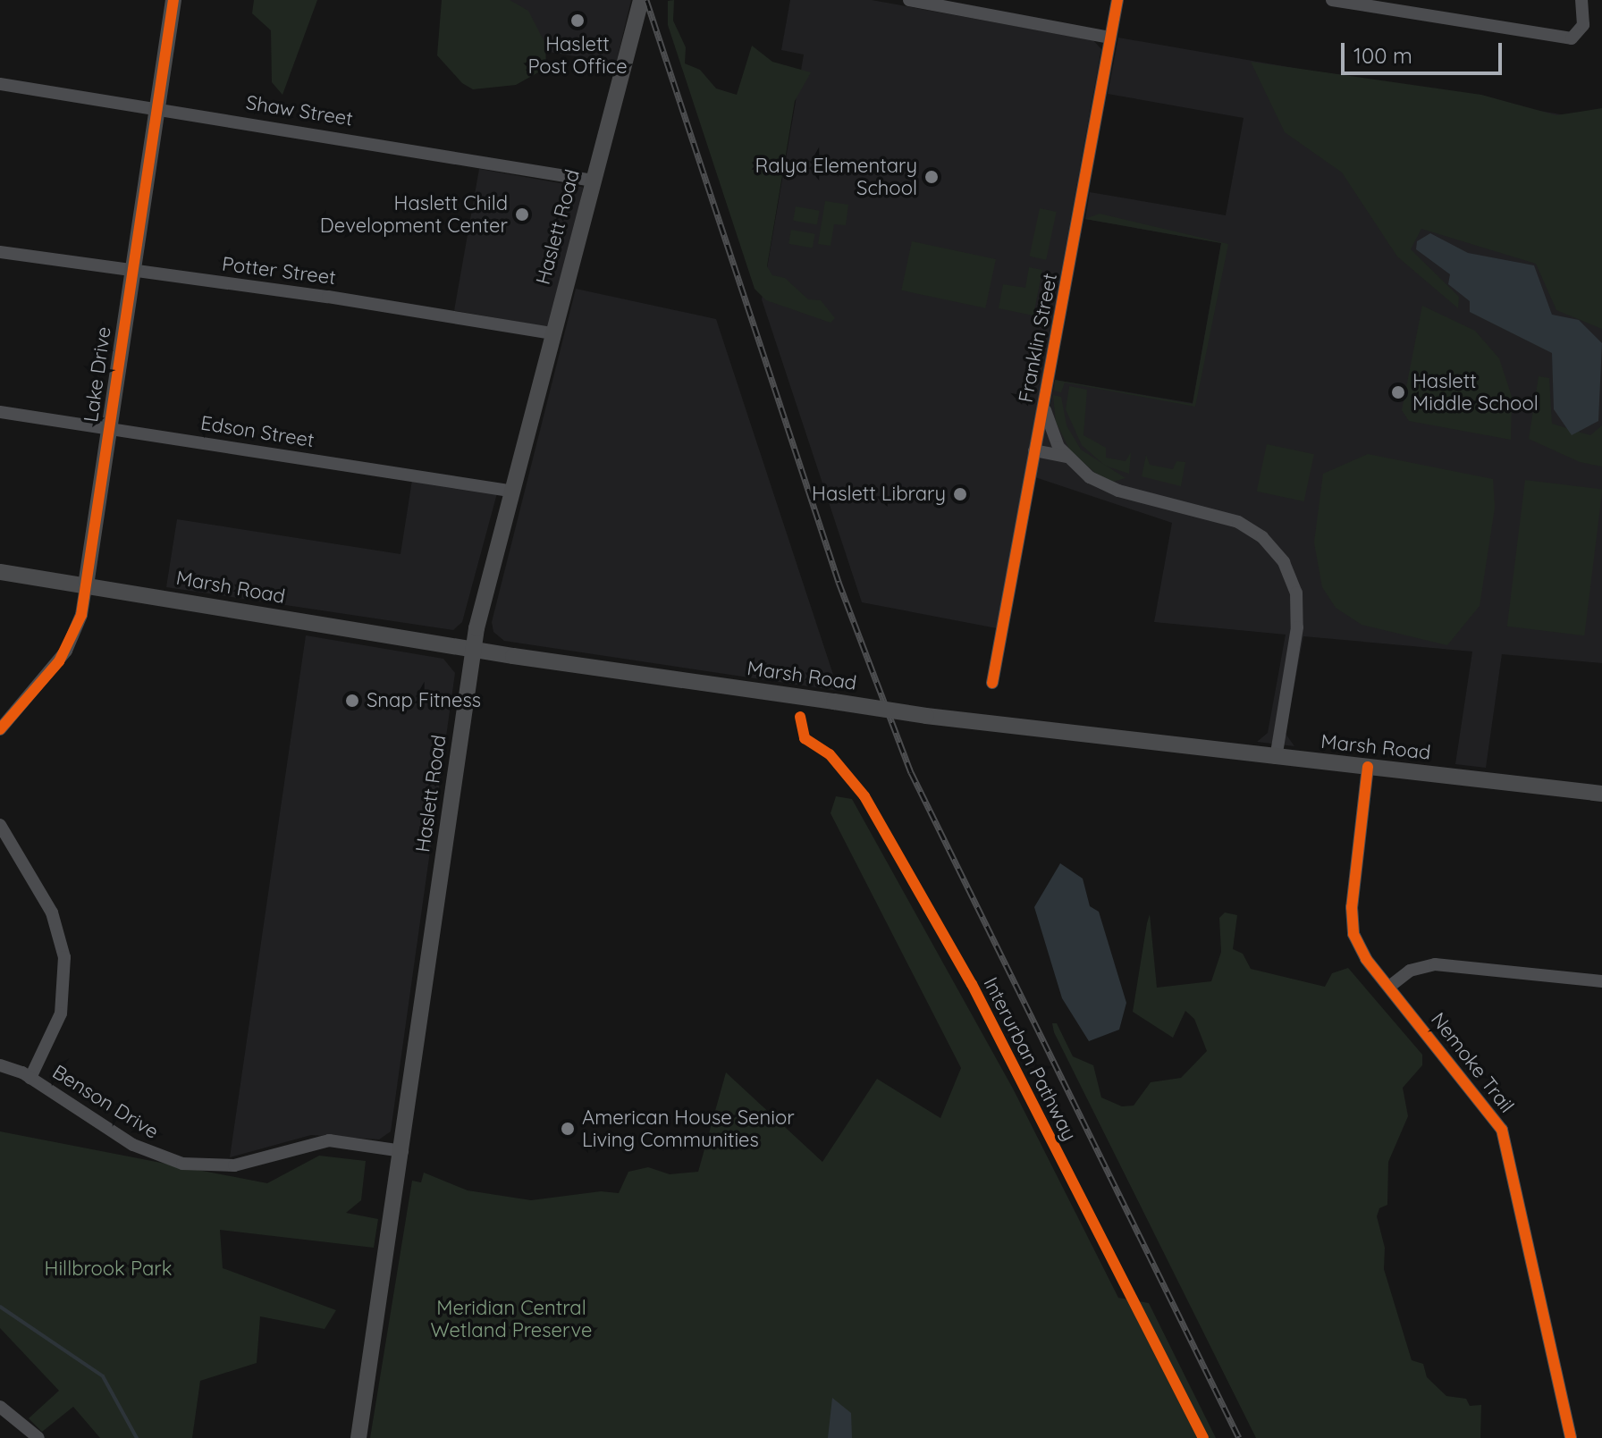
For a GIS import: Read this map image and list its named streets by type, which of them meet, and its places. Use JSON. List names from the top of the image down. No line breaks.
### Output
{"streets":{"main road":["Haslett Road","Lake Drive","Marsh Road"],"street":["Shaw Street","Potter Street","Franklin Street","Edson Street","Nemoke Trail","Benson Drive"],"cycle path":["Interurban Pathway"]},"crossings":[["Shaw Street","Haslett Road"],["Shaw Street","Lake Drive"],["Haslett Road","Potter Street"],["Haslett Road","Edson Street"],["Haslett Road","Marsh Road"],["Haslett Road","Benson Drive"],["Potter Street","Lake Drive"],["Franklin Street","Marsh Road"],["Lake Drive","Edson Street"],["Lake Drive","Marsh Road"],["Marsh Road","Nemoke Trail"]],"parks":["Hillbrook Park","Meridian Central Wetland Preserve"],"places":["Haslett Post Office","Ralya Elementary School","Haslett Child Development Center","Haslett Middle School","Haslett Library","Snap Fitness","American House Senior Living Communities"],"scale_bar":"100 m"}
